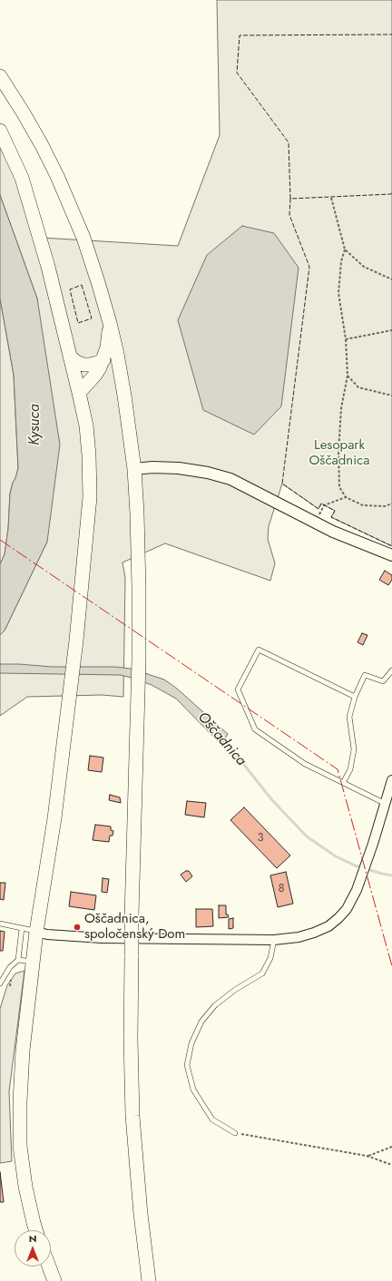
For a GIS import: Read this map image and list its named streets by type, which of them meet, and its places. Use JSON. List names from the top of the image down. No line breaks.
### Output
{"water":["Kysuca","Oščadnica"],"parks":["Lesopark Oščadnica"],"places":["Oščadnica, spoločenský Dom"],"house_numbers":["3","8"],"north":"top"}
